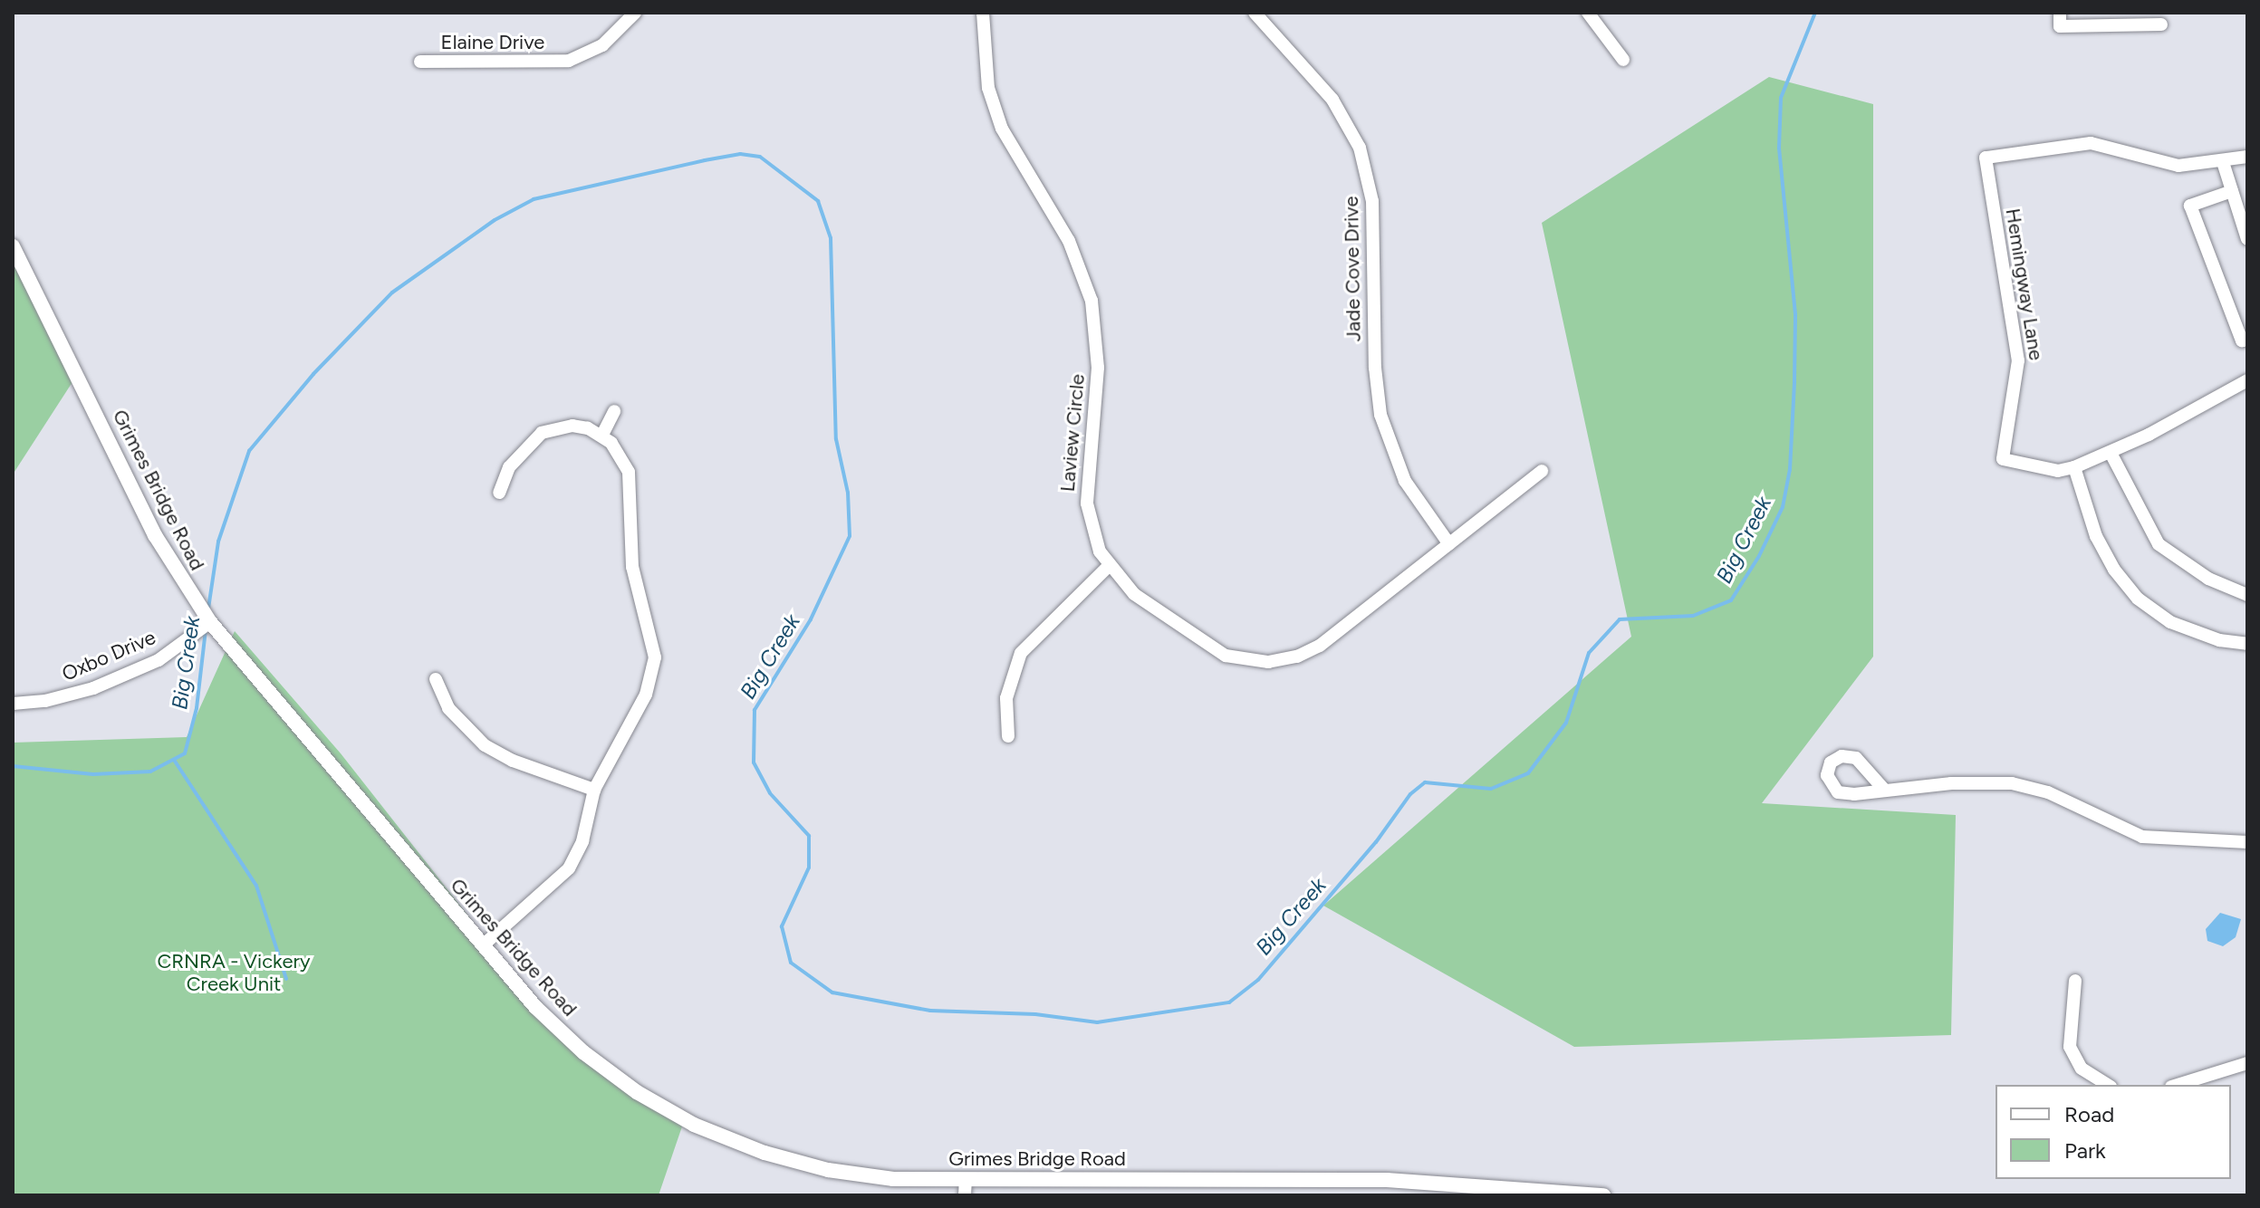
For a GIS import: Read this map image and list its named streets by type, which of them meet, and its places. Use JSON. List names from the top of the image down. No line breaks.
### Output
{"streets":{"street":["Elaine Drive","Jade Cove Drive","Hemingway Lane","Laview Circle","Grimes Bridge Road","Oxbo Drive"]},"crossings":[["Jade Cove Drive","Laview Circle"],["Grimes Bridge Road","Oxbo Drive"]],"water":["Big Creek"],"parks":["CRNRA - Vickery Creek Unit"],"legend":["Road","Park"]}
